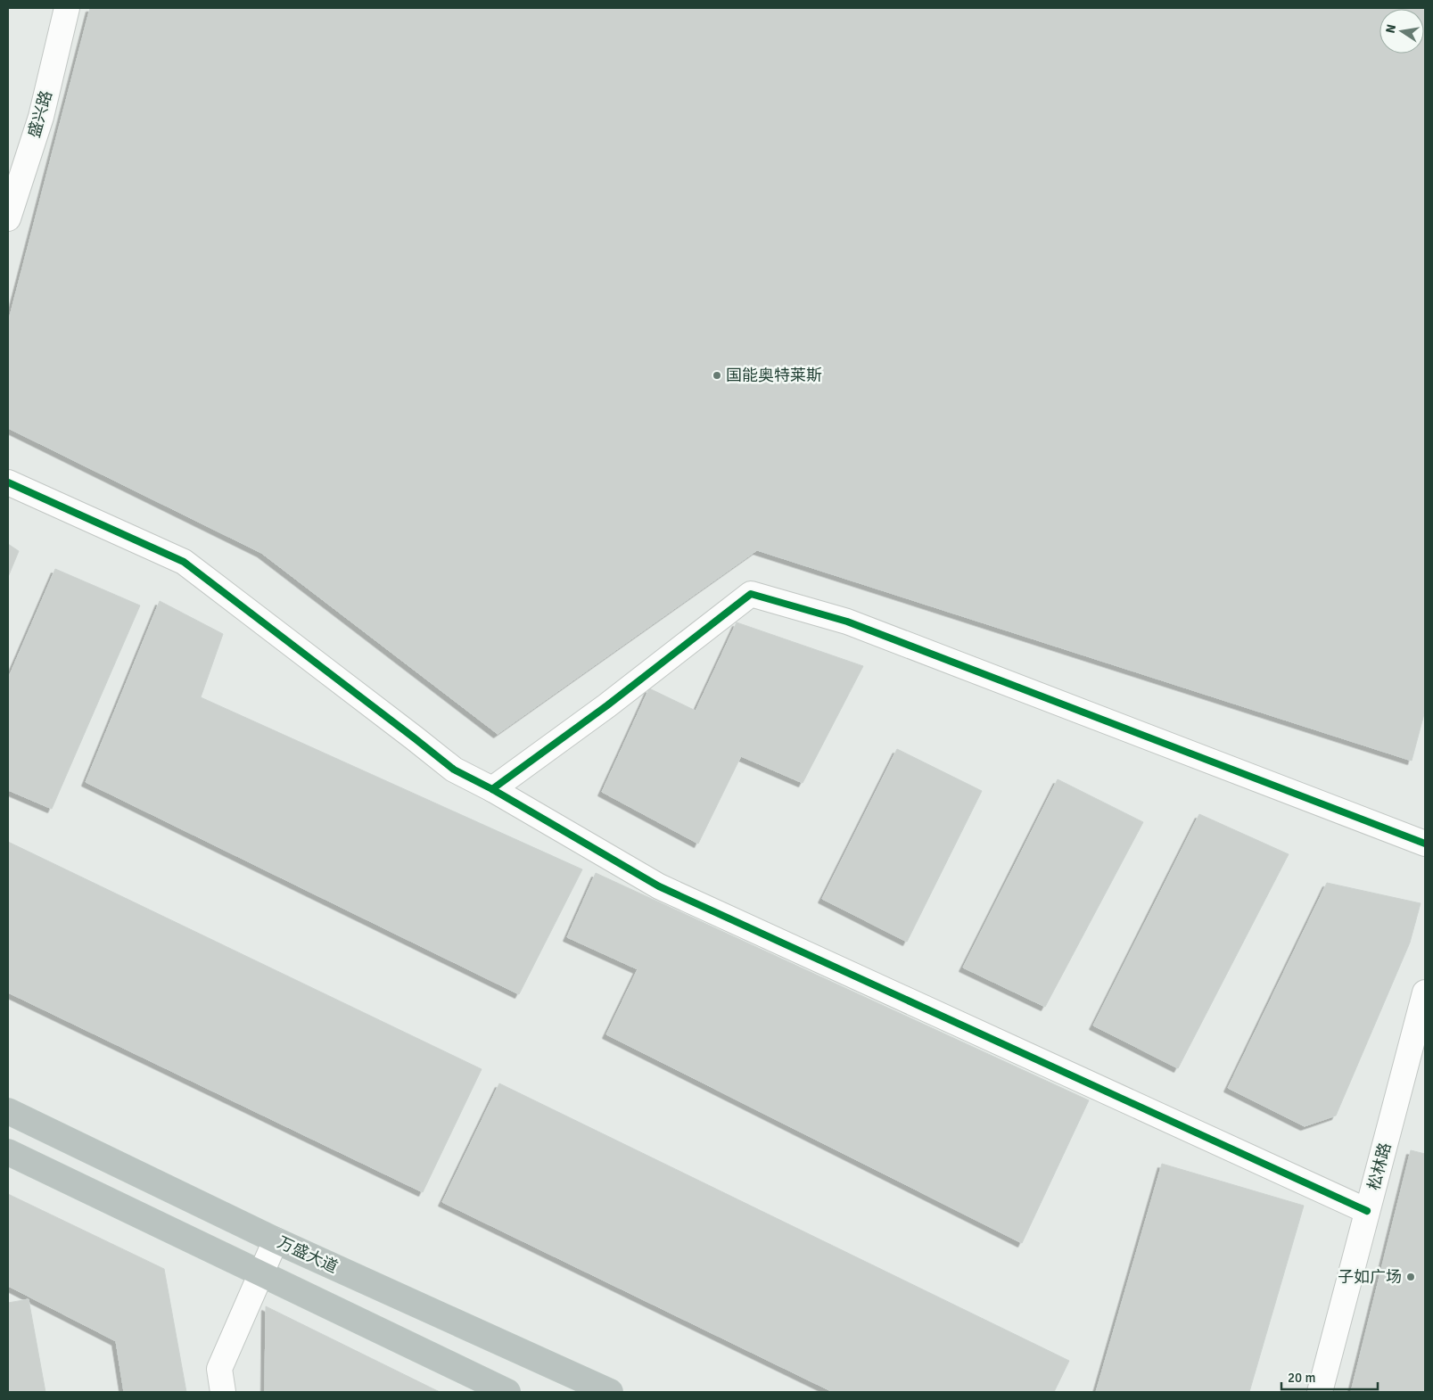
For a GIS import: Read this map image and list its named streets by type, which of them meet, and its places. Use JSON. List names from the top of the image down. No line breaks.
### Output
{"streets":{"highway":["万盛大道"],"street":["盛兴路","松林路"]},"places":["国能奥特莱斯","子如广场"],"scale_bar":"20 m","north":"left"}
